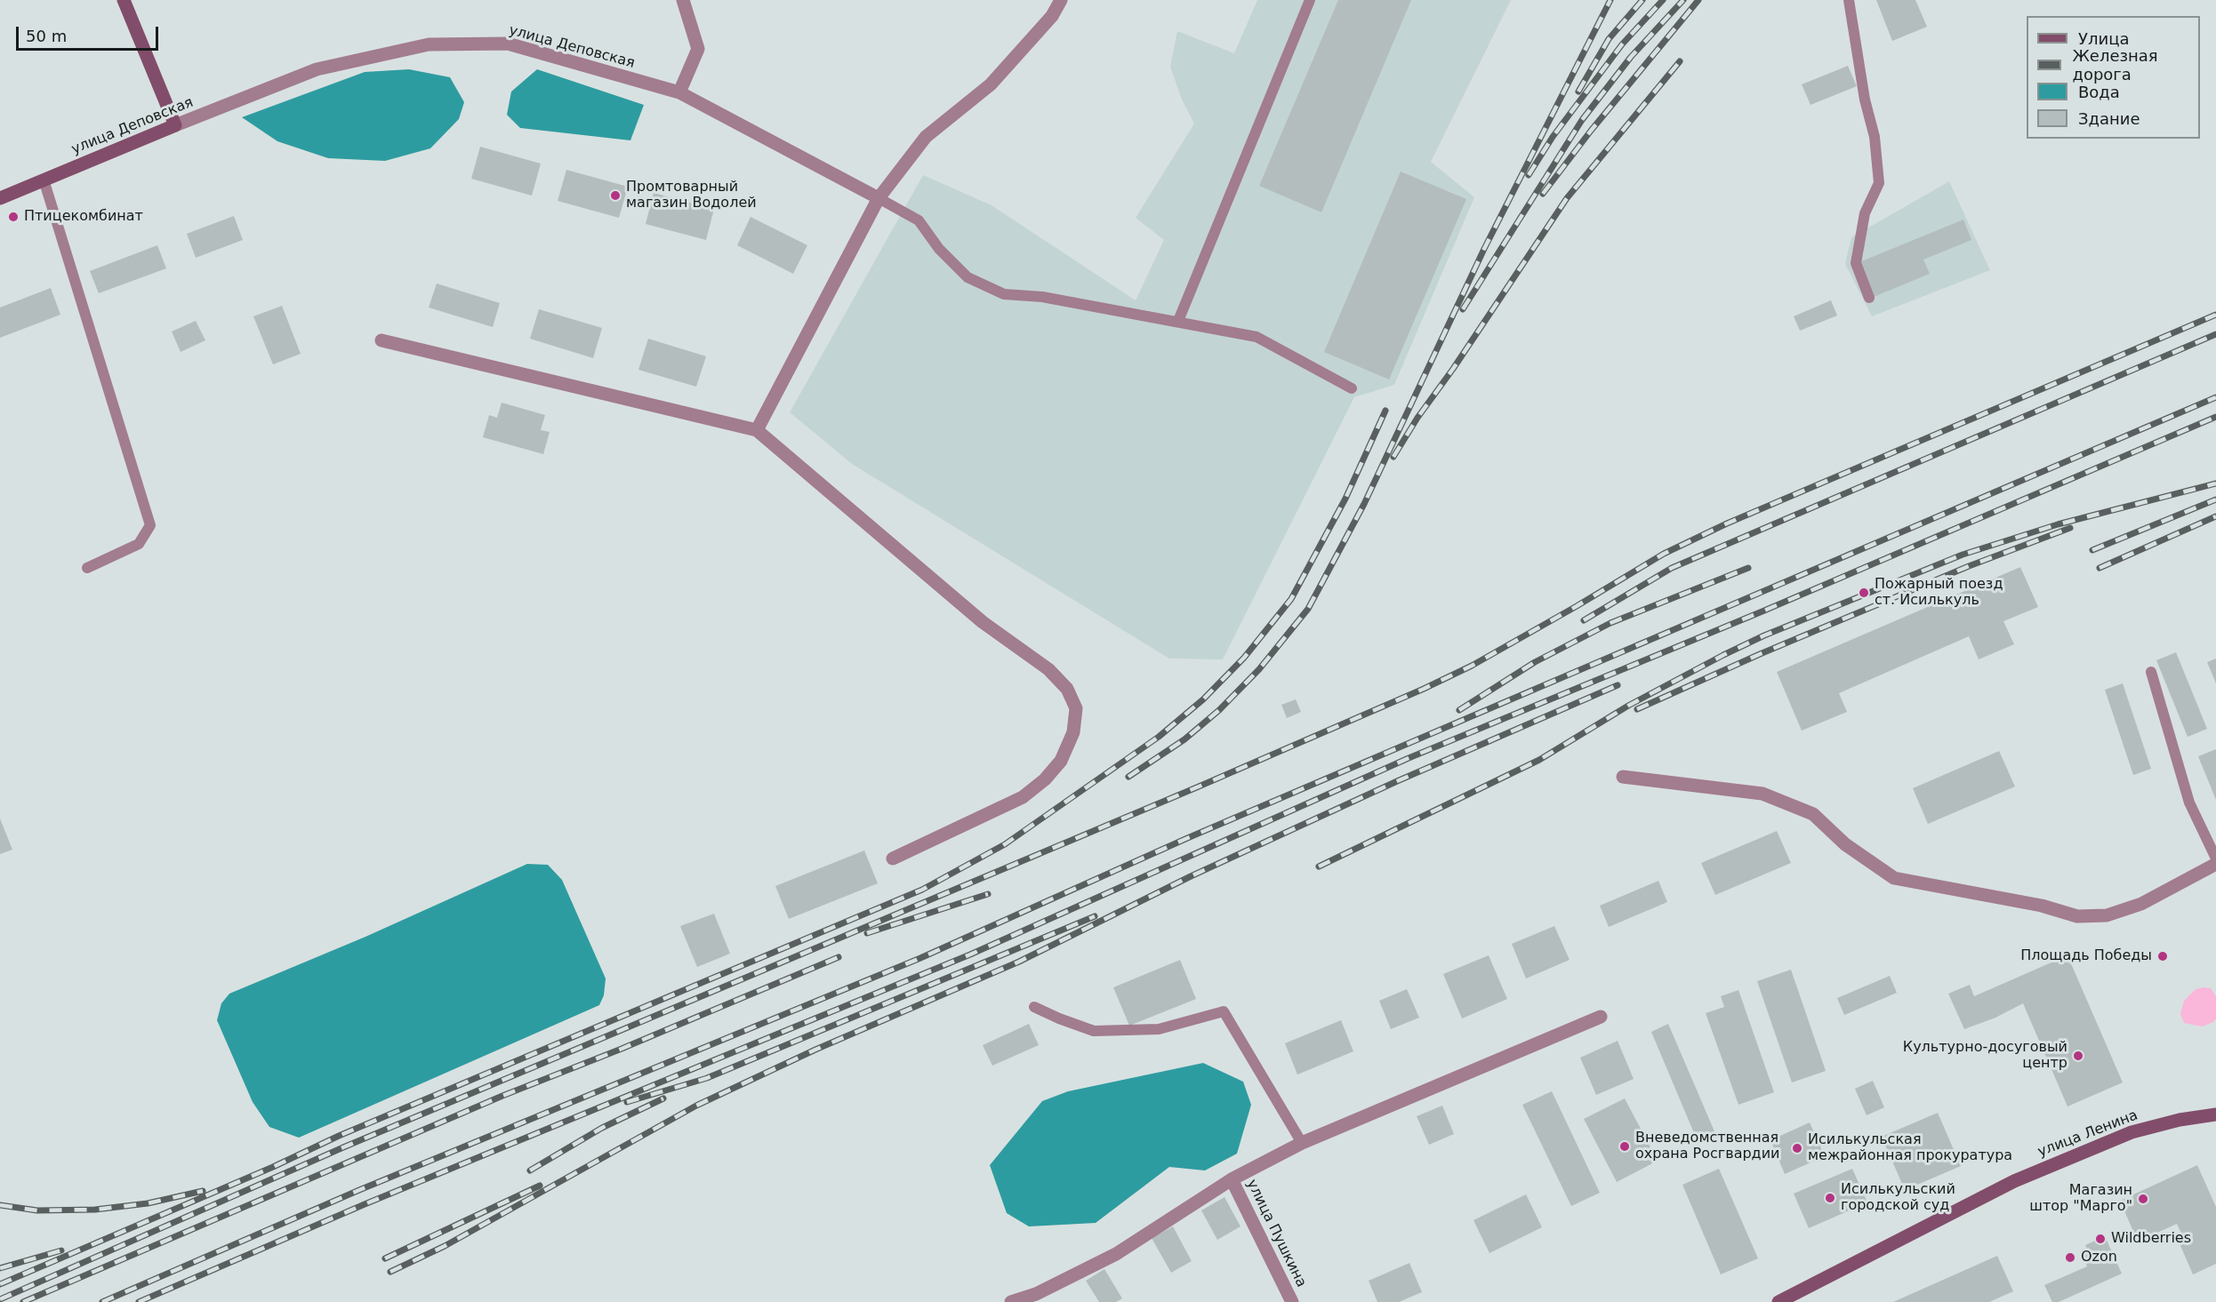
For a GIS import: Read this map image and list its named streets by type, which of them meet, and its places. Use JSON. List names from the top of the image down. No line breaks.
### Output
{"streets":{"street":["улица Деповская","улица Ленина","улица Пушкина"]},"places":["Промтоварный магазин Водолей","Птицекомбинат","Пожарный поезд ст. Исилькуль","Площадь Победы","Культурно-досуговый центр","Вневедомственная охрана Росгвардии","Исилькульская межрайонная прокуратура","Исилькульский городской суд","Магазин штор \"Марго\"","Wildberries","Ozon"],"legend":["Улица","Железная дорога","Вода","Здание"],"scale_bar":"50 m"}
